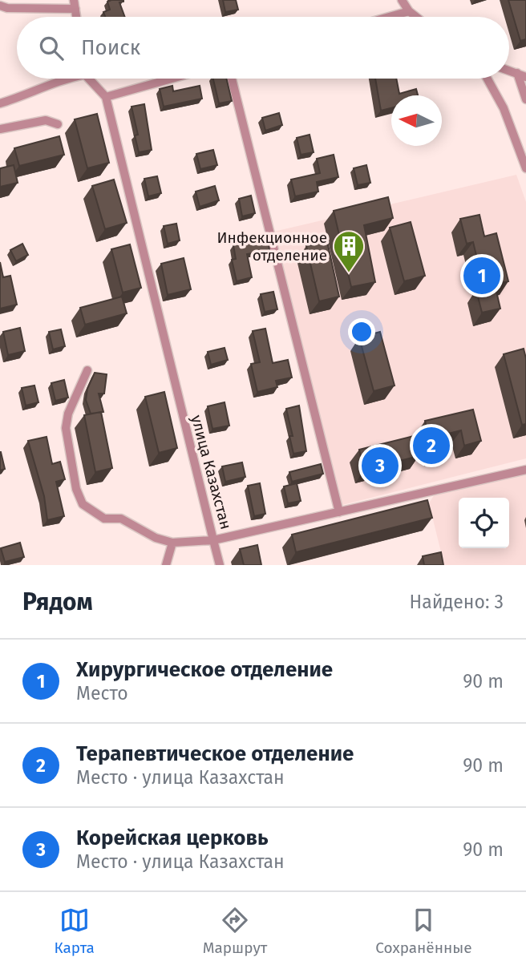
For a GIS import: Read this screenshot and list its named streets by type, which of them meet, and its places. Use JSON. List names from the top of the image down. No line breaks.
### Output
{"streets":{"street":["улица Казахстан"]},"places":{"building":["Инфекционное отделение"]},"north":"left","page":{"search":"Поиск","pins":["1","2","3"],"heading":["Рядом","Найдено: 3"],"list":[{"mark":"1","name":"Хирургическое отделение","note":"Место","value":"90 m"},{"mark":"2","name":"Терапевтическое отделение","note":"Место · улица Казахстан","value":"90 m"},{"mark":"3","name":"Корейская церковь","note":"Место · улица Казахстан","value":"90 m"}],"nav":["Карта","Маршрут","Сохранённые"]}}
